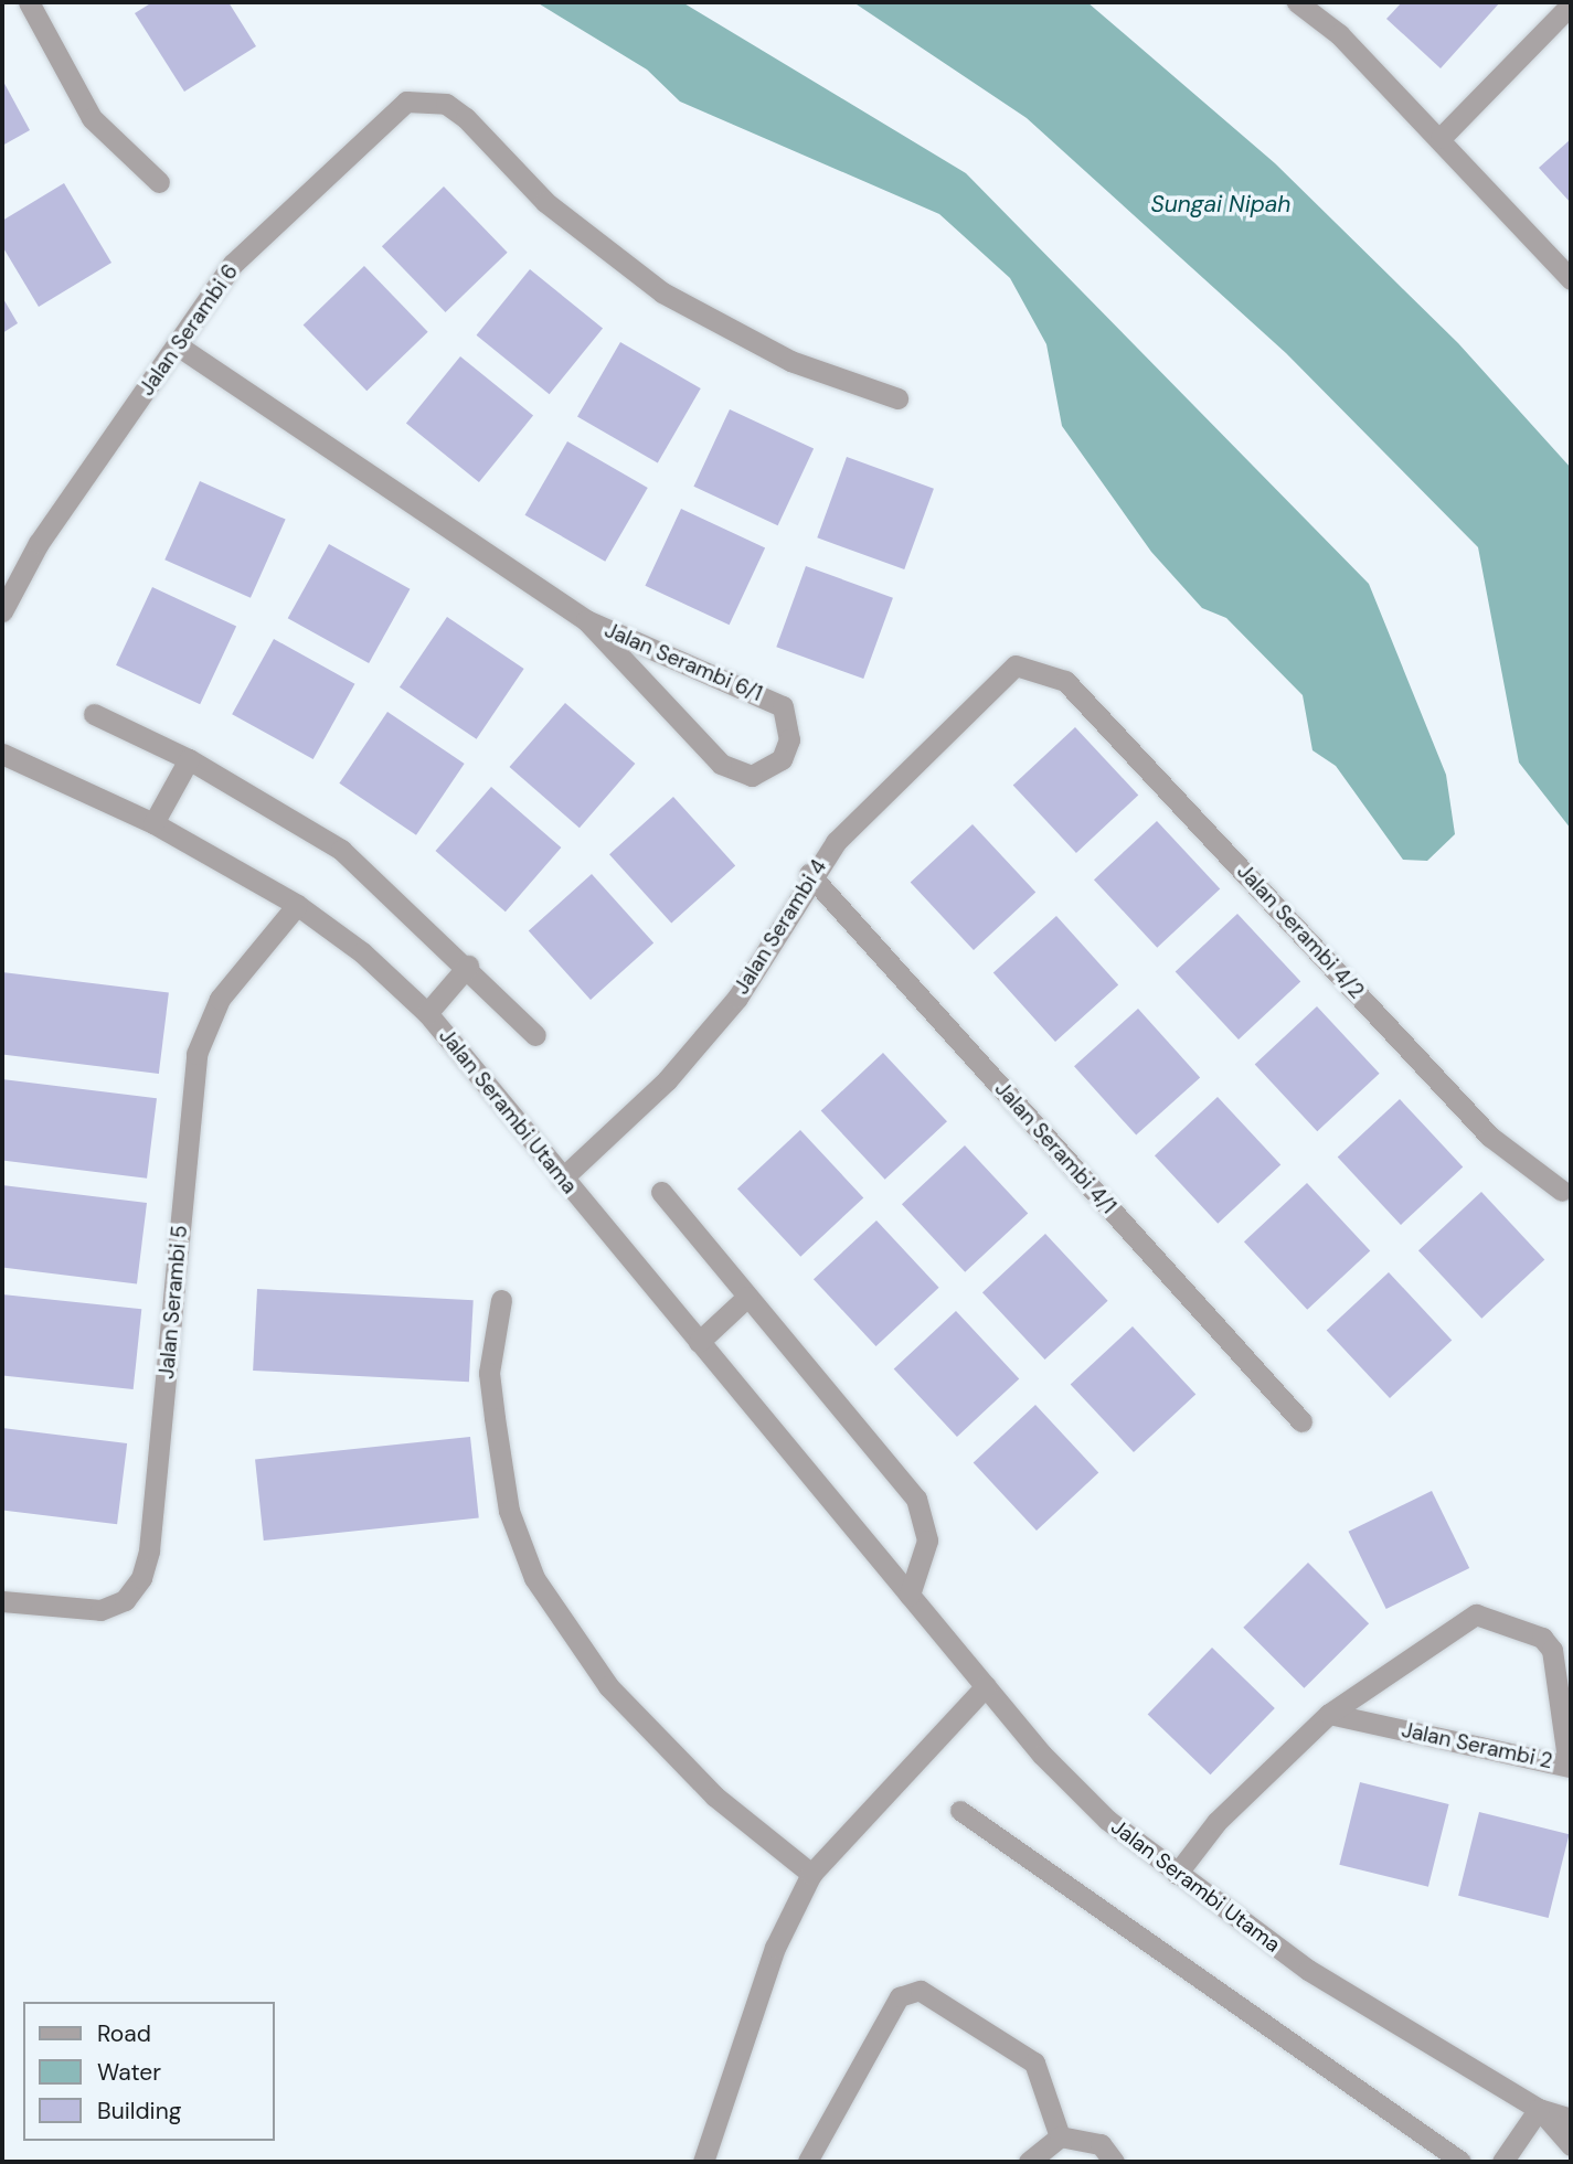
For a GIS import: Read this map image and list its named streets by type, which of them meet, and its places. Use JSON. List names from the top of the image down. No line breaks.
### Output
{"streets":{"street":["Jalan Serambi 6","Jalan Serambi 6/1","Jalan Serambi 4","Jalan Serambi 4/2","Jalan Serambi Utama","Jalan Serambi 4/1","Jalan Serambi 5","Jalan Serambi 2"]},"crossings":[["Jalan Serambi 6","Jalan Serambi 6/1"],["Jalan Serambi 4","Jalan Serambi 4/2"],["Jalan Serambi 4","Jalan Serambi Utama"],["Jalan Serambi 4","Jalan Serambi 4/1"],["Jalan Serambi Utama","Jalan Serambi 5"],["Jalan Serambi Utama","Jalan Serambi 2"]],"water":["Sungai Nipah"],"legend":["Road","Water","Building"]}
